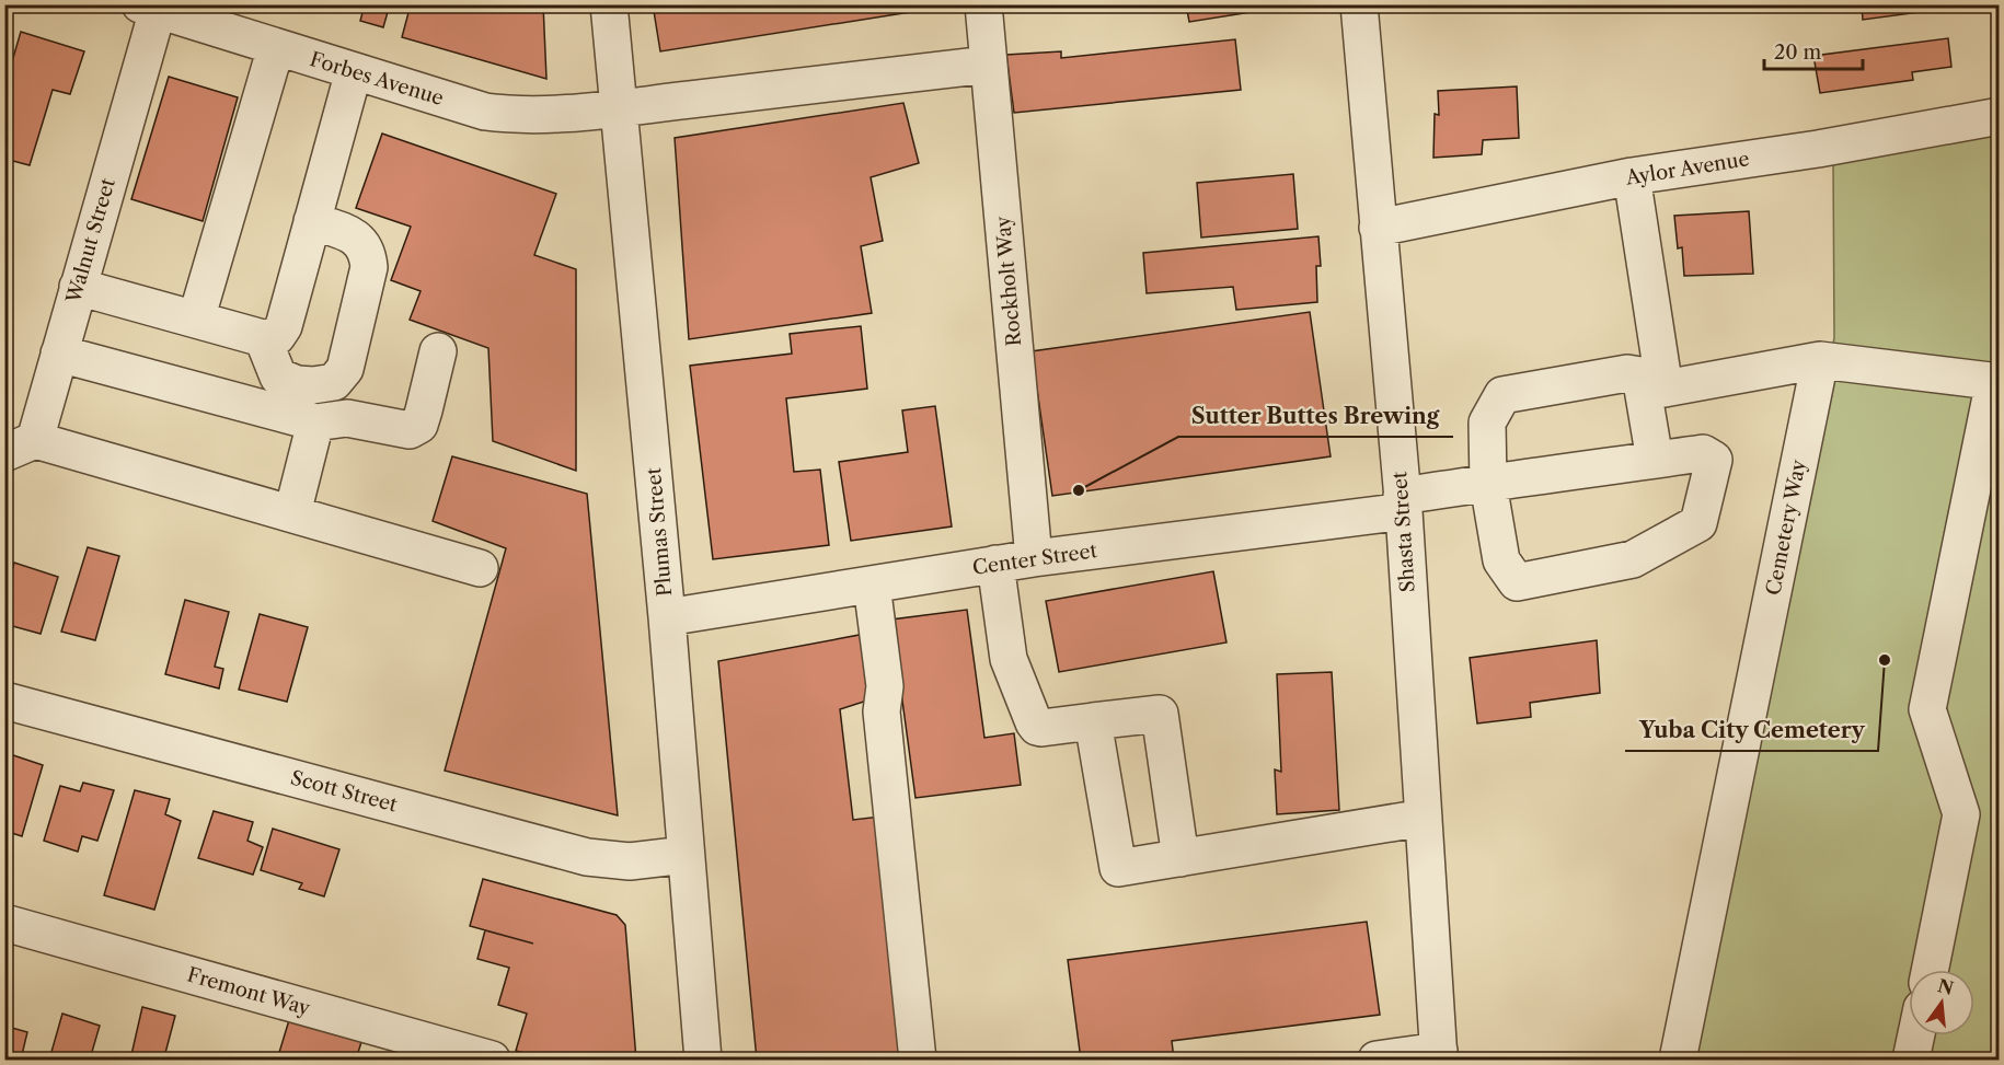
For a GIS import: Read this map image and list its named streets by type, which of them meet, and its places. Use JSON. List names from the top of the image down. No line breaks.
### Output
{"streets":{"street":["Forbes Avenue","Aylor Avenue","Walnut Street","Rockholt Way","Cemetery Way","Plumas Street","Shasta Street","Center Street","Scott Street","Fremont Way"]},"crossings":[["Forbes Avenue","Walnut Street"],["Forbes Avenue","Rockholt Way"],["Forbes Avenue","Plumas Street"],["Aylor Avenue","Shasta Street"],["Rockholt Way","Center Street"],["Plumas Street","Center Street"],["Plumas Street","Scott Street"],["Shasta Street","Center Street"]],"places":["Sutter Buttes Brewing","Yuba City Cemetery"],"scale_bar":"20 m","north":"top"}
